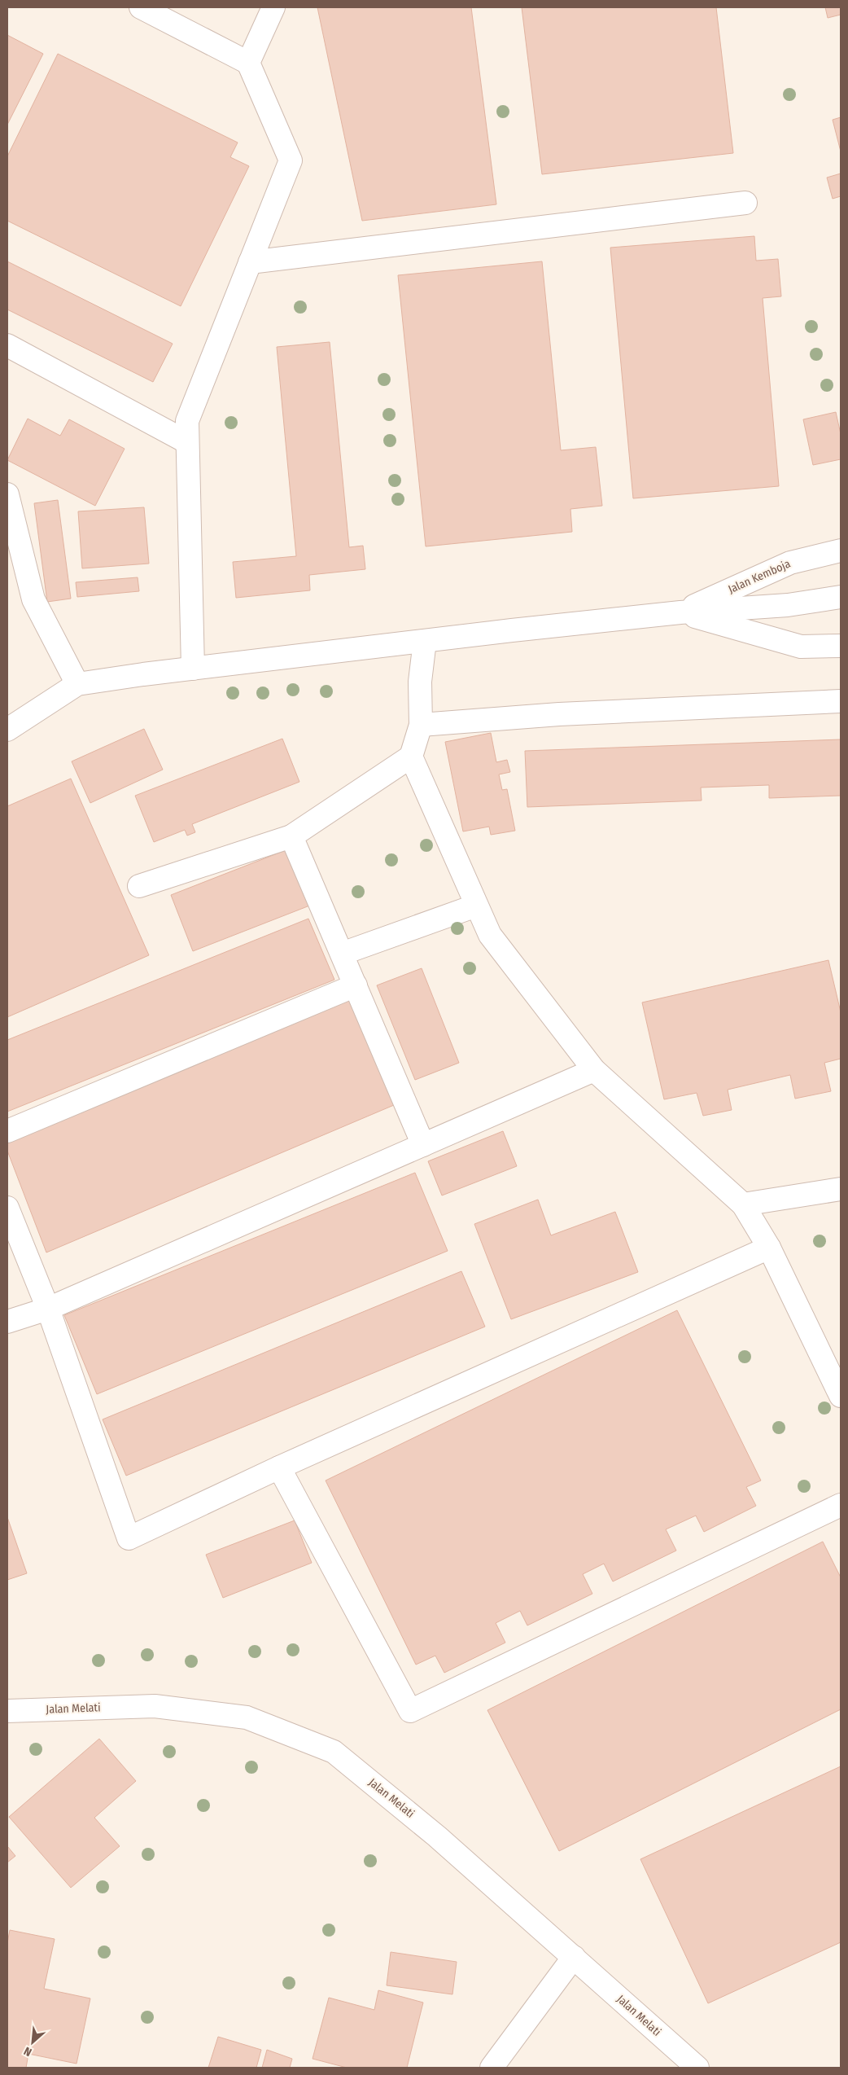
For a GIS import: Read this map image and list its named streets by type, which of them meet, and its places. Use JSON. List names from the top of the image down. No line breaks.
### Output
{"streets":{"street":["Jalan Kemboja","Jalan Melati"]},"north":"bottom left"}
